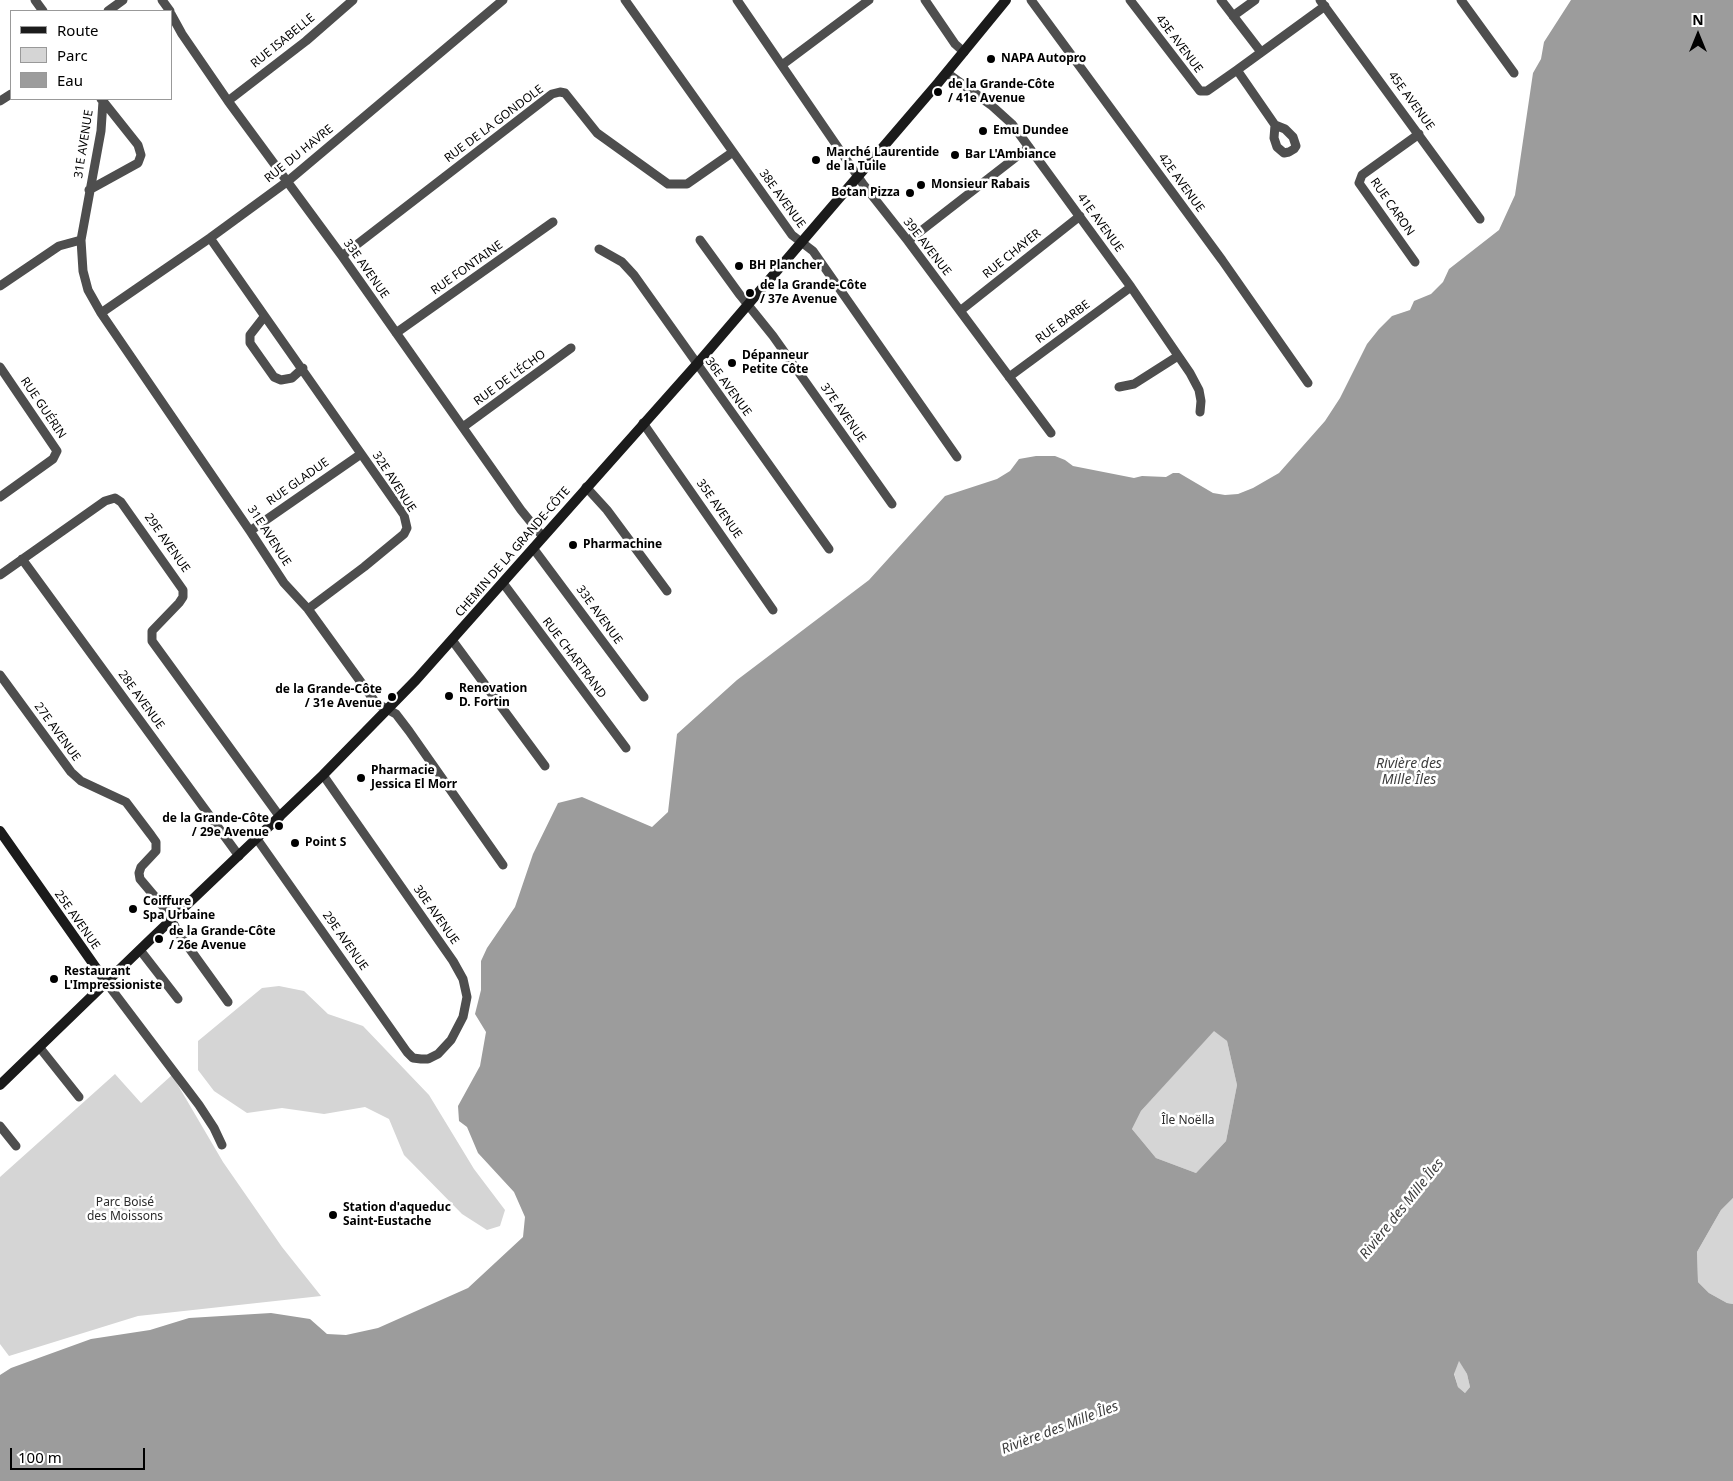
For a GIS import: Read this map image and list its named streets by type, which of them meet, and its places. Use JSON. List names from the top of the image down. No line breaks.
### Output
{"streets":{"main road":["CHEMIN DE LA GRANDE-CÔTE","25E AVENUE"],"street":["RUE ISABELLE","43E AVENUE","45E AVENUE","RUE DE LA GONDOLE","31E AVENUE","RUE DU HAVRE","42E AVENUE","38E AVENUE","RUE CARON","41E AVENUE","39E AVENUE","RUE CHAYER","RUE FONTAINE","33E AVENUE","RUE BARBE","RUE DE L'ÉCHO","36E AVENUE","RUE GUÉRIN","37E AVENUE","RUE GLADUE","32E AVENUE","35E AVENUE","29E AVENUE","RUE CHARTRAND","28E AVENUE","27E AVENUE","30E AVENUE"]},"crossings":[["RUE ISABELLE","33E AVENUE"],["45E AVENUE","RUE CARON"],["RUE DE LA GONDOLE","38E AVENUE"],["RUE DE LA GONDOLE","33E AVENUE"],["31E AVENUE","RUE DU HAVRE"],["31E AVENUE","RUE GLADUE"],["31E AVENUE","32E AVENUE"],["31E AVENUE","CHEMIN DE LA GRANDE-CÔTE"],["RUE DU HAVRE","33E AVENUE"],["RUE DU HAVRE","32E AVENUE"],["38E AVENUE","CHEMIN DE LA GRANDE-CÔTE"],["41E AVENUE","RUE CHAYER"],["41E AVENUE","RUE BARBE"],["41E AVENUE","CHEMIN DE LA GRANDE-CÔTE"],["39E AVENUE","RUE CHAYER"],["39E AVENUE","RUE BARBE"],["39E AVENUE","CHEMIN DE LA GRANDE-CÔTE"],["RUE FONTAINE","33E AVENUE"],["33E AVENUE","RUE DE L'ÉCHO"],["33E AVENUE","CHEMIN DE LA GRANDE-CÔTE"],["36E AVENUE","CHEMIN DE LA GRANDE-CÔTE"],["37E AVENUE","CHEMIN DE LA GRANDE-CÔTE"],["RUE GLADUE","32E AVENUE"],["35E AVENUE","CHEMIN DE LA GRANDE-CÔTE"],["29E AVENUE","CHEMIN DE LA GRANDE-CÔTE"],["29E AVENUE","28E AVENUE"],["29E AVENUE","30E AVENUE"],["CHEMIN DE LA GRANDE-CÔTE","RUE CHARTRAND"],["CHEMIN DE LA GRANDE-CÔTE","28E AVENUE"],["CHEMIN DE LA GRANDE-CÔTE","27E AVENUE"],["CHEMIN DE LA GRANDE-CÔTE","30E AVENUE"],["CHEMIN DE LA GRANDE-CÔTE","25E AVENUE"]],"water":["Rivière des Mille Îles"],"parks":["Île Noëlla","Parc Boisé des Moissons"],"places":["NAPA Autopro","de la Grande-Côte / 41e Avenue","Emu Dundee","Bar L'Ambiance","Marché Laurentide de la Tuile","Monsieur Rabais","Botan Pizza","BH Plancher","de la Grande-Côte / 37e Avenue","Dépanneur Petite Côte","Pharmachine","Renovation D. Fortin","de la Grande-Côte / 31e Avenue","Pharmacie Jessica El Morr","de la Grande-Côte / 29e Avenue","Point S","Coiffure Spa Urbaine","de la Grande-Côte / 26e Avenue","Restaurant L'Impressioniste","Station d'aqueduc Saint-Eustache"],"legend":["Route","Parc","Eau"],"scale_bar":"100 m","north":"top"}
